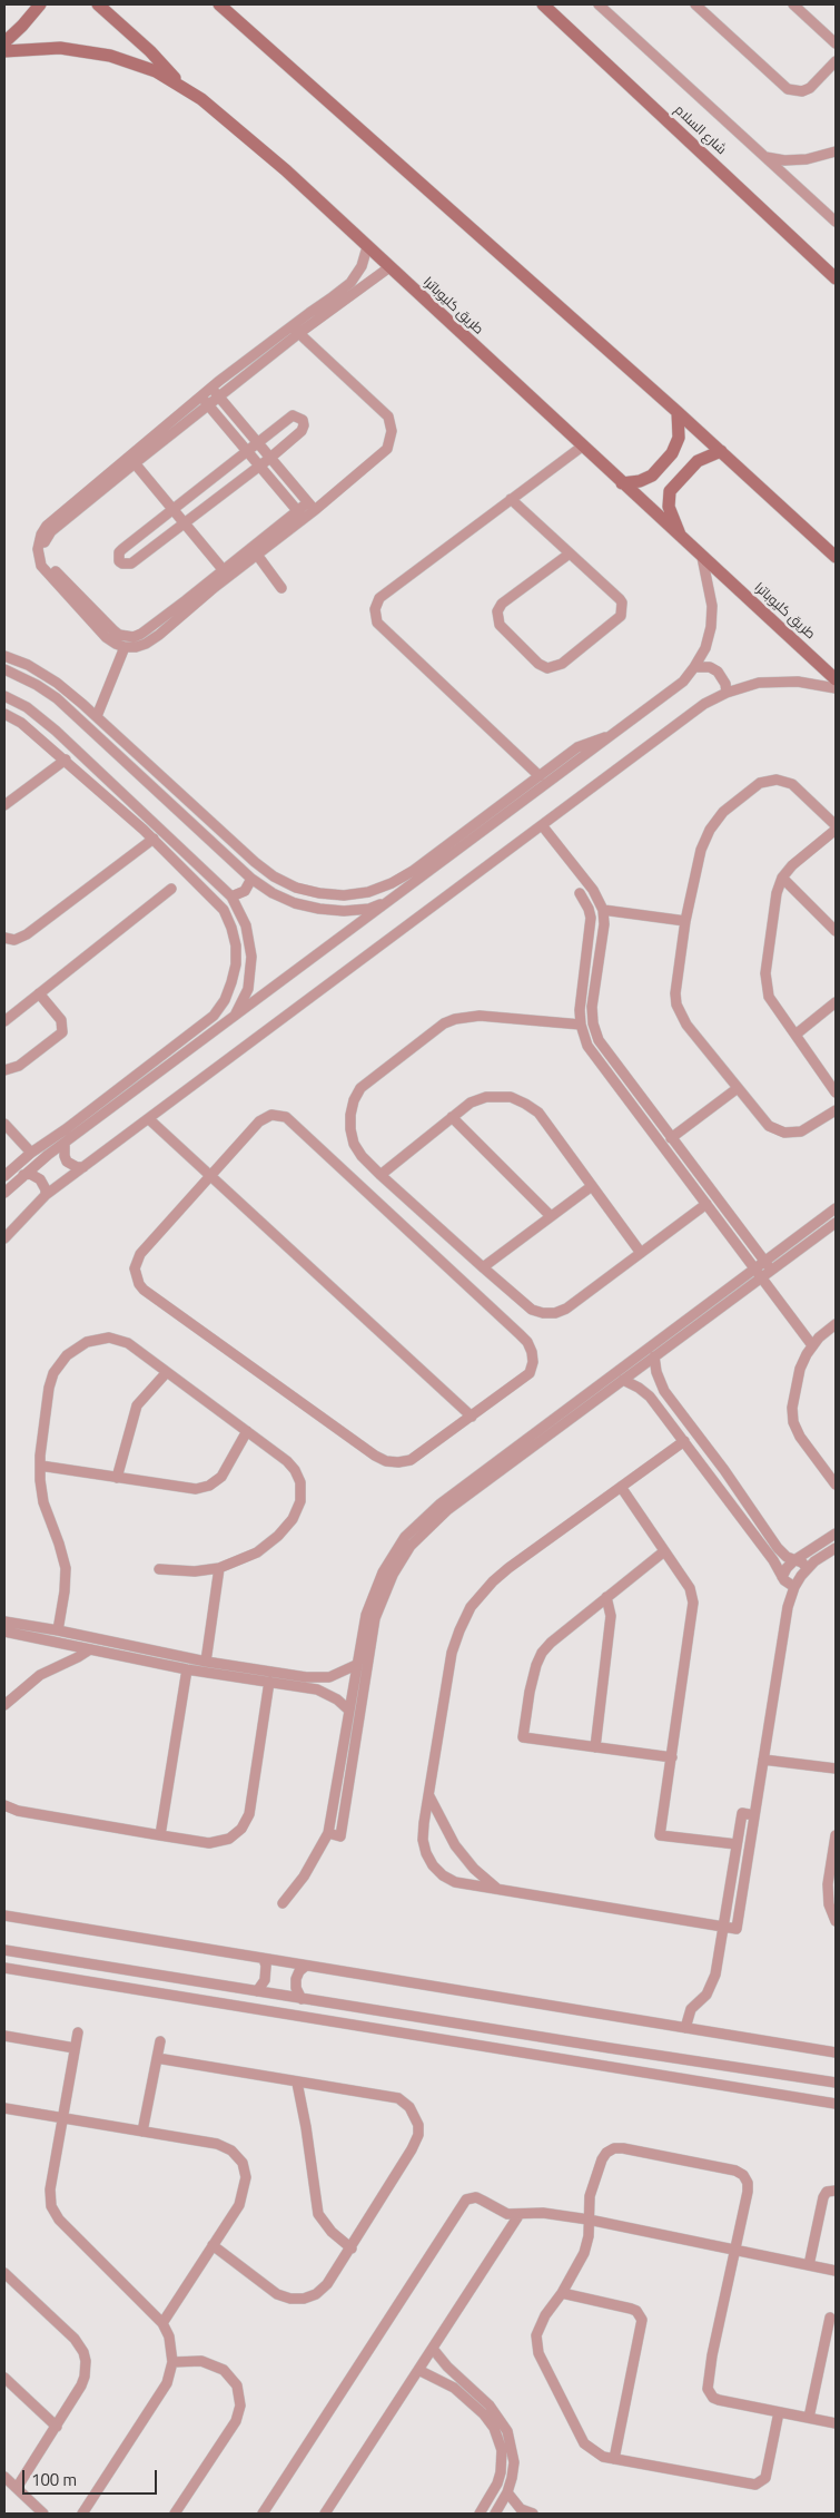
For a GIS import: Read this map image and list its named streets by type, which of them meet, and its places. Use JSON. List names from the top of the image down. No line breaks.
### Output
{"streets":{"main road":["شارع السلام","طريق كليوباترا"]},"scale_bar":"100 m"}
